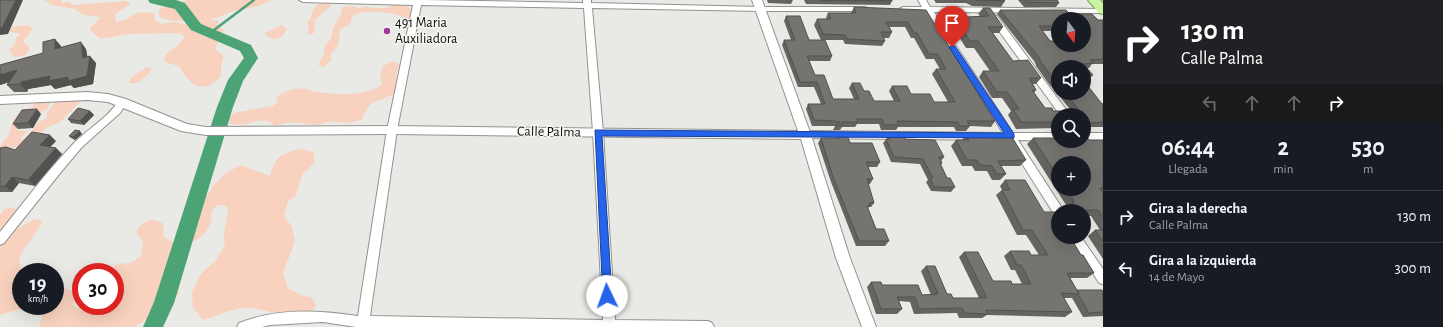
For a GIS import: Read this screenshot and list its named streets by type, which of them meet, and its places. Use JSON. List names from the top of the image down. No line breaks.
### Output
{"streets":{"street":["Calle Palma"]},"places":["491 Maria Auxiliadora"],"north":"bottom","page":{"turn":["130 m","Calle Palma"],"map_buttons":["+","−"],"eta":["06:44","Llegada","2","min","530","m"],"list":[{"name":"Gira a la derecha","note":"Calle Palma","value":"130 m"},{"name":"Gira a la izquierda","note":"14 de Mayo","value":"300 m"}],"speed":"19 km/h","limit":"30"}}
